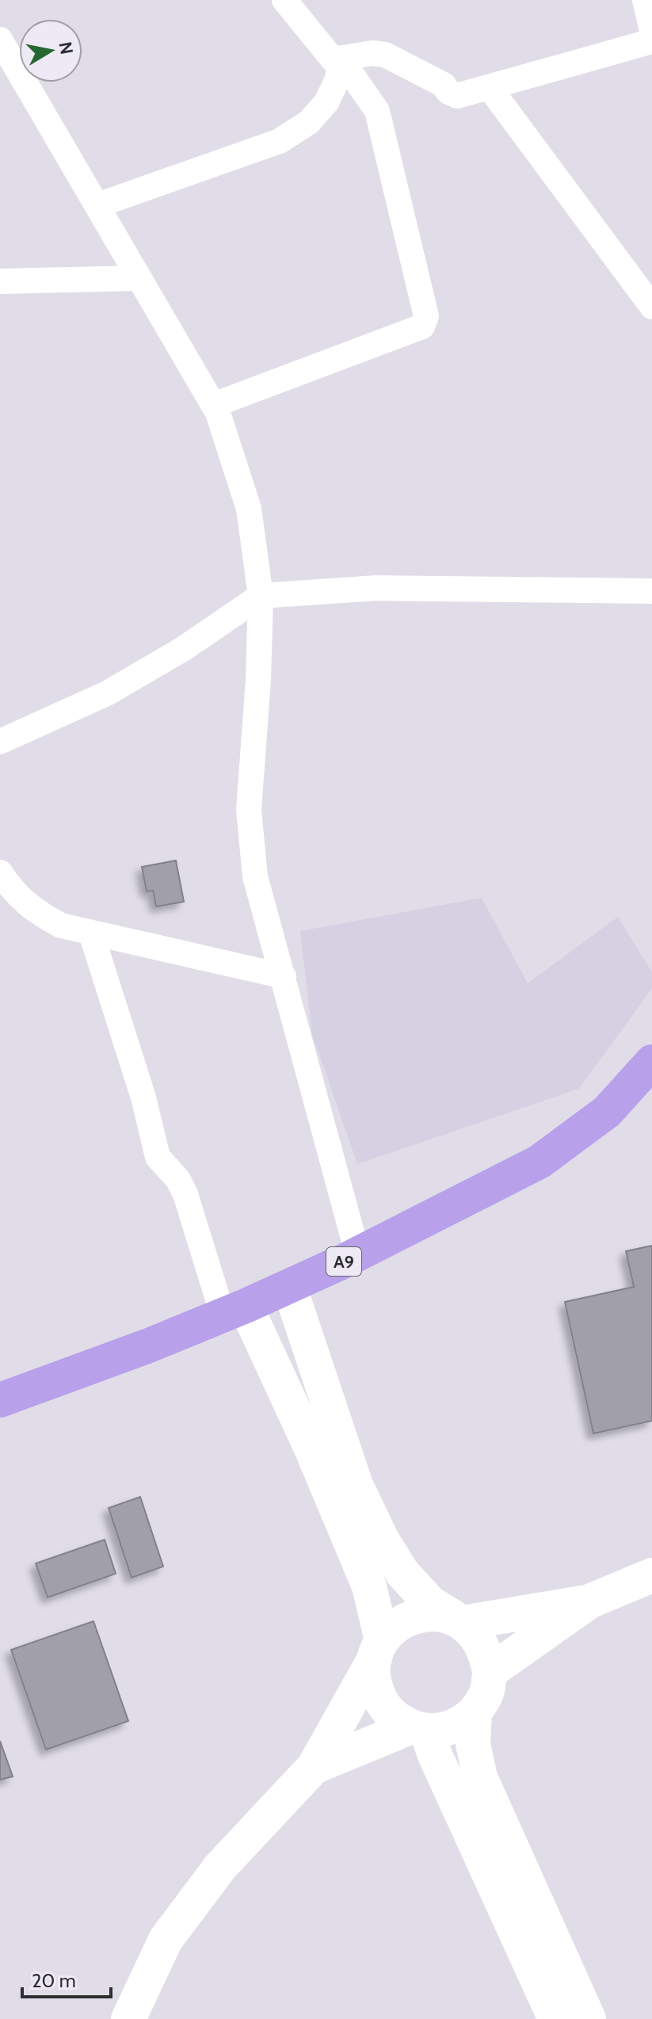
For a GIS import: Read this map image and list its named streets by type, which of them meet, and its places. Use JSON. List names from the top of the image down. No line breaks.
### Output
{"streets":{"highway":["A9"]},"scale_bar":"20 m","north":"right"}
